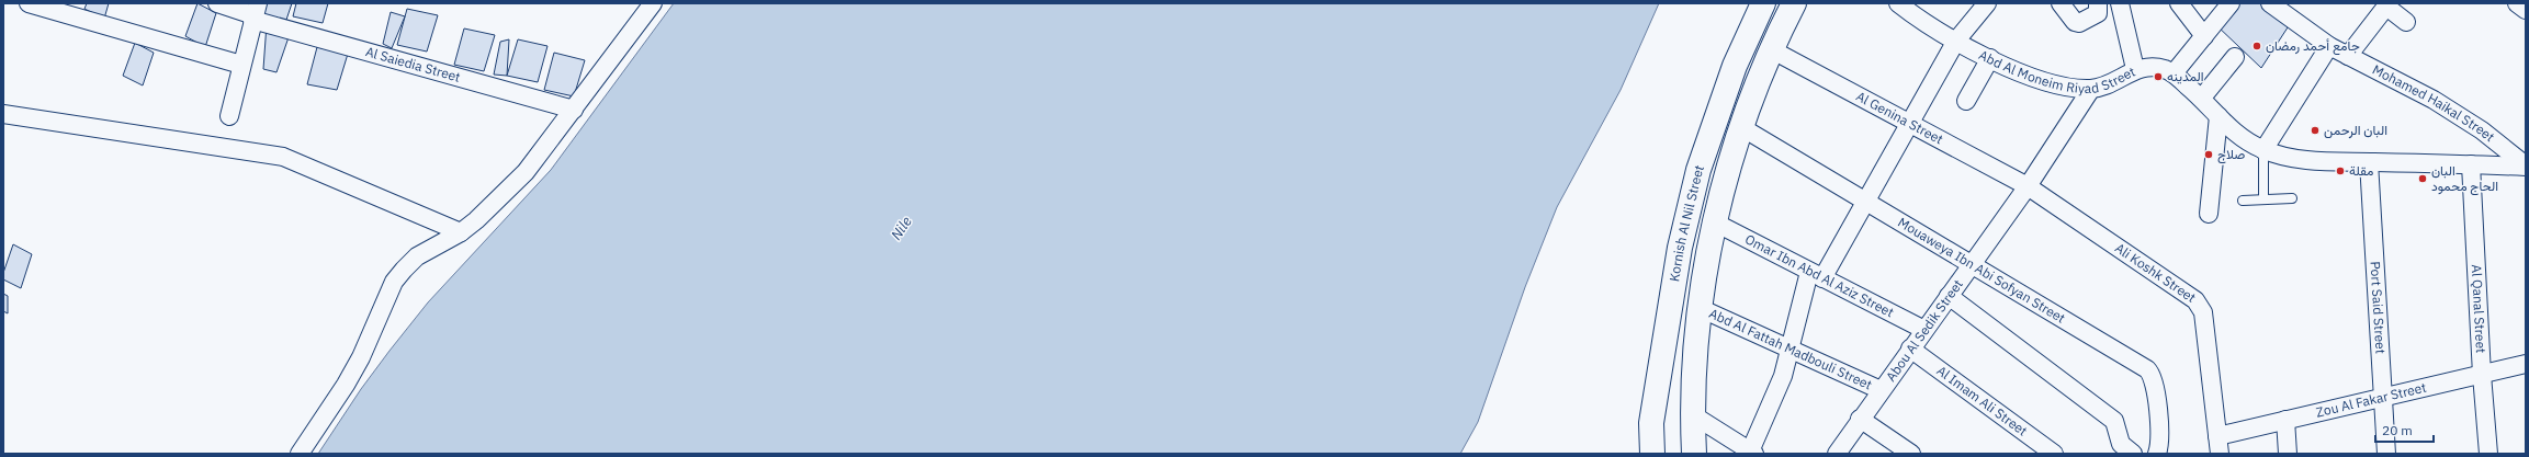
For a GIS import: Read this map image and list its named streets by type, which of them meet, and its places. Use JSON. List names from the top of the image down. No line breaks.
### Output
{"streets":{"main road":["Kornish Al Nil Street"],"street":["Abd Al Moneim Riyad Street","Al Saiedia Street","Mohamed Haikal Street","Al Genina Street","Mouaweya Ibn Abi Sofyan Street","Ali Koshk Street","Omar Ibn Abd Al Aziz Street","Port Said Street","Al Qanal Street","Abou Al Sedik Street","Abd Al Fattah Madbouli Street","Zou Al Fakar Street","Al Imam Ali Street"]},"crossings":[["Abd Al Moneim Riyad Street","Mohamed Haikal Street"],["Abd Al Moneim Riyad Street","Al Genina Street"],["Abd Al Moneim Riyad Street","Mouaweya Ibn Abi Sofyan Street"],["Abd Al Moneim Riyad Street","Omar Ibn Abd Al Aziz Street"],["Abd Al Moneim Riyad Street","Port Said Street"],["Abd Al Moneim Riyad Street","Al Qanal Street"],["Abd Al Moneim Riyad Street","Abou Al Sedik Street"],["Abd Al Moneim Riyad Street","Abd Al Fattah Madbouli Street"],["Al Genina Street","Kornish Al Nil Street"],["Al Genina Street","Ali Koshk Street"],["Al Genina Street","Abou Al Sedik Street"],["Kornish Al Nil Street","Mouaweya Ibn Abi Sofyan Street"],["Kornish Al Nil Street","Omar Ibn Abd Al Aziz Street"],["Kornish Al Nil Street","Abd Al Fattah Madbouli Street"],["Mouaweya Ibn Abi Sofyan Street","Abou Al Sedik Street"],["Ali Koshk Street","Abou Al Sedik Street"],["Ali Koshk Street","Zou Al Fakar Street"],["Omar Ibn Abd Al Aziz Street","Abou Al Sedik Street"],["Port Said Street","Zou Al Fakar Street"],["Al Qanal Street","Zou Al Fakar Street"],["Abou Al Sedik Street","Abd Al Fattah Madbouli Street"],["Abou Al Sedik Street","Al Imam Ali Street"]],"water":["Nile"],"places":["جامع أحمد رمضان","المدينه","البان الرحمن","صلاح","مقلة","البان الحاج محمود"],"scale_bar":"20 m"}
